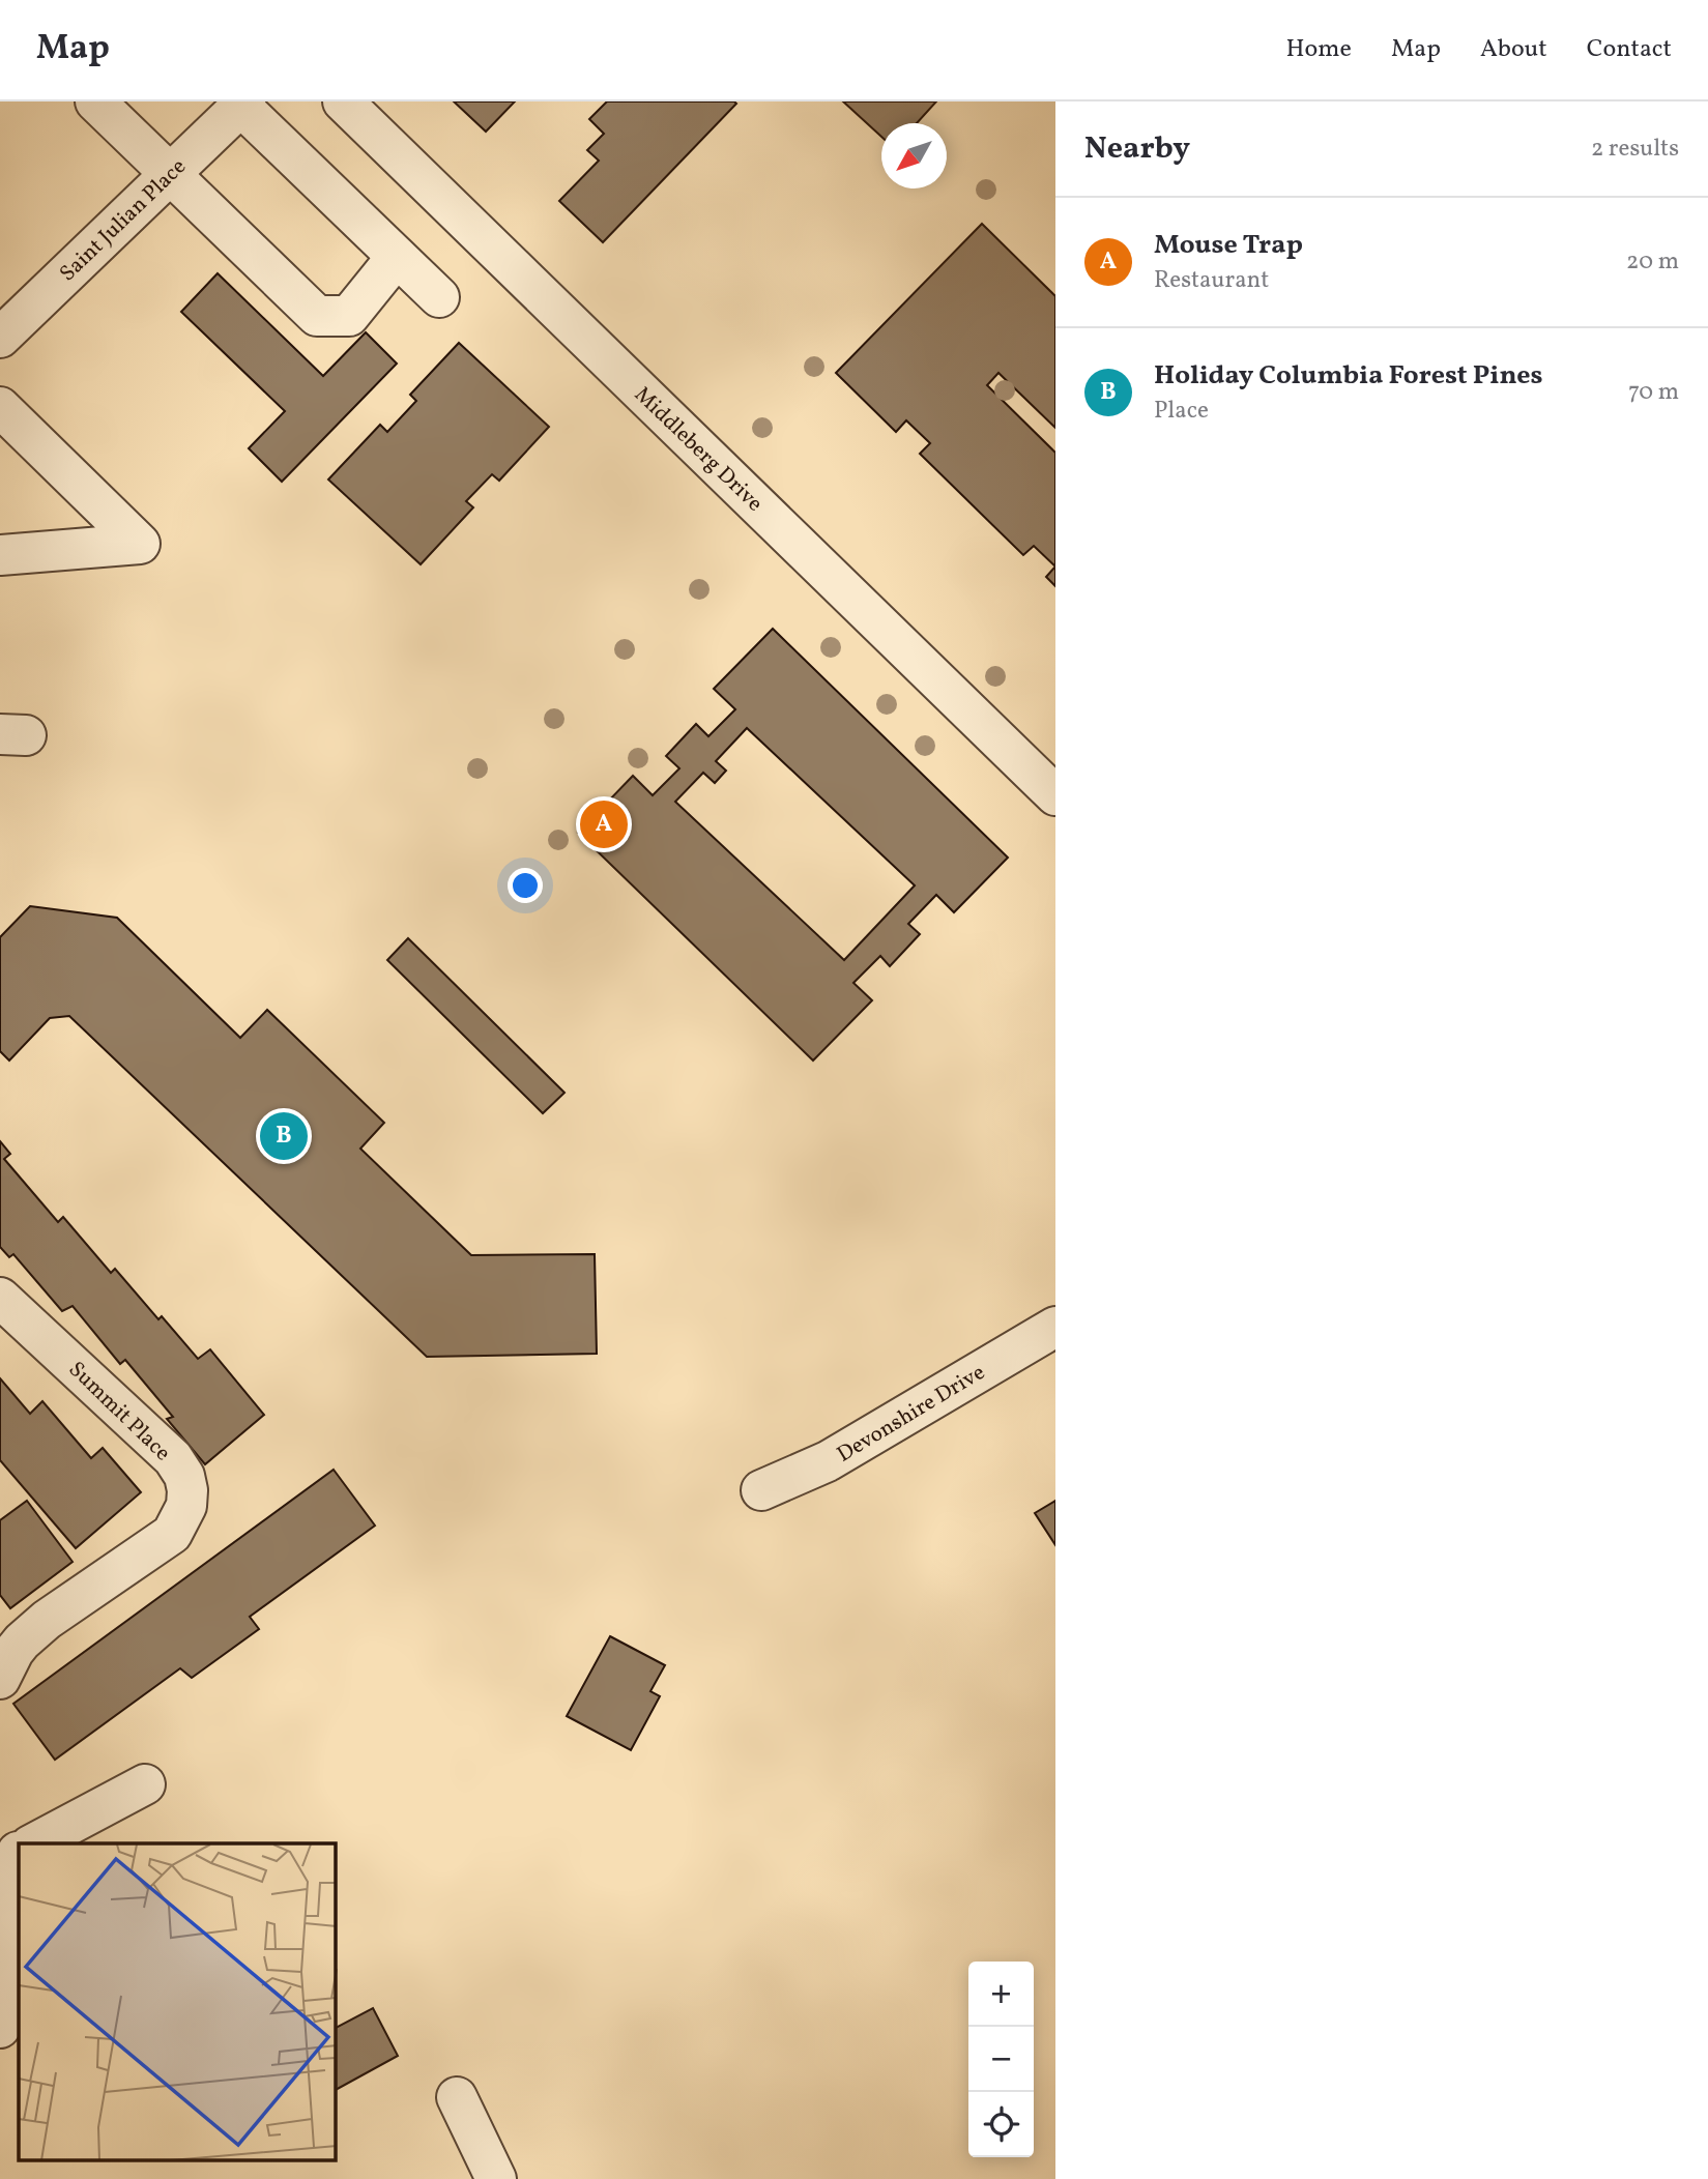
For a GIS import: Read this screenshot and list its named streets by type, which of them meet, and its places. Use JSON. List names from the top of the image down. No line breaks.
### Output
{"streets":{"street":["Saint Julian Place","Middleberg Drive","Summit Place","Devonshire Drive"]},"north":"bottom left","page":{"header":"Map","nav":["Home","Map","About","Contact"],"heading":["Nearby","2 results"],"list":[{"mark":"A","name":"Mouse Trap","note":"Restaurant","value":"20 m"},{"mark":"B","name":"Holiday Columbia Forest Pines","note":"Place","value":"70 m"}],"pins":["A","B"],"map_buttons":["+","−"]}}
